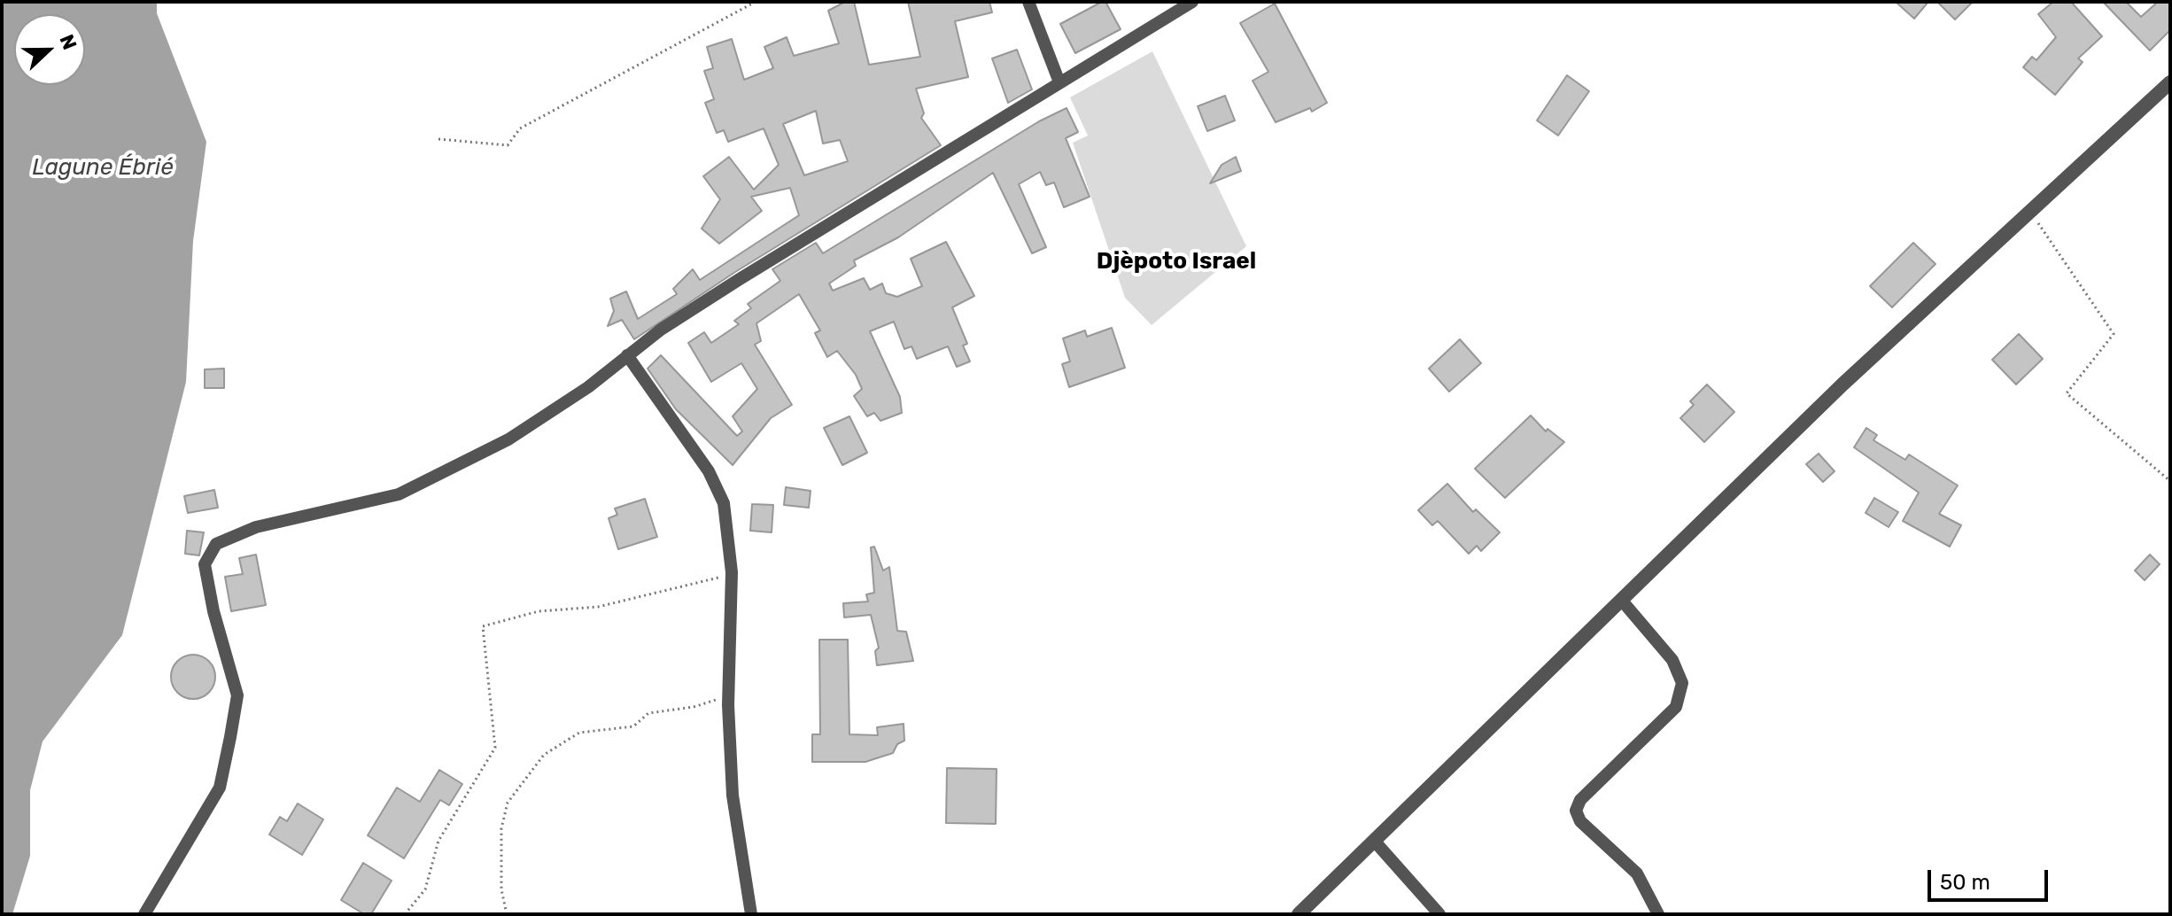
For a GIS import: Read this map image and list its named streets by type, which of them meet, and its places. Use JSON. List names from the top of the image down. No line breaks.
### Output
{"districts":["Djèpoto Israel"],"water":["Lagune Ébrié"],"scale_bar":"50 m","north":"right"}
